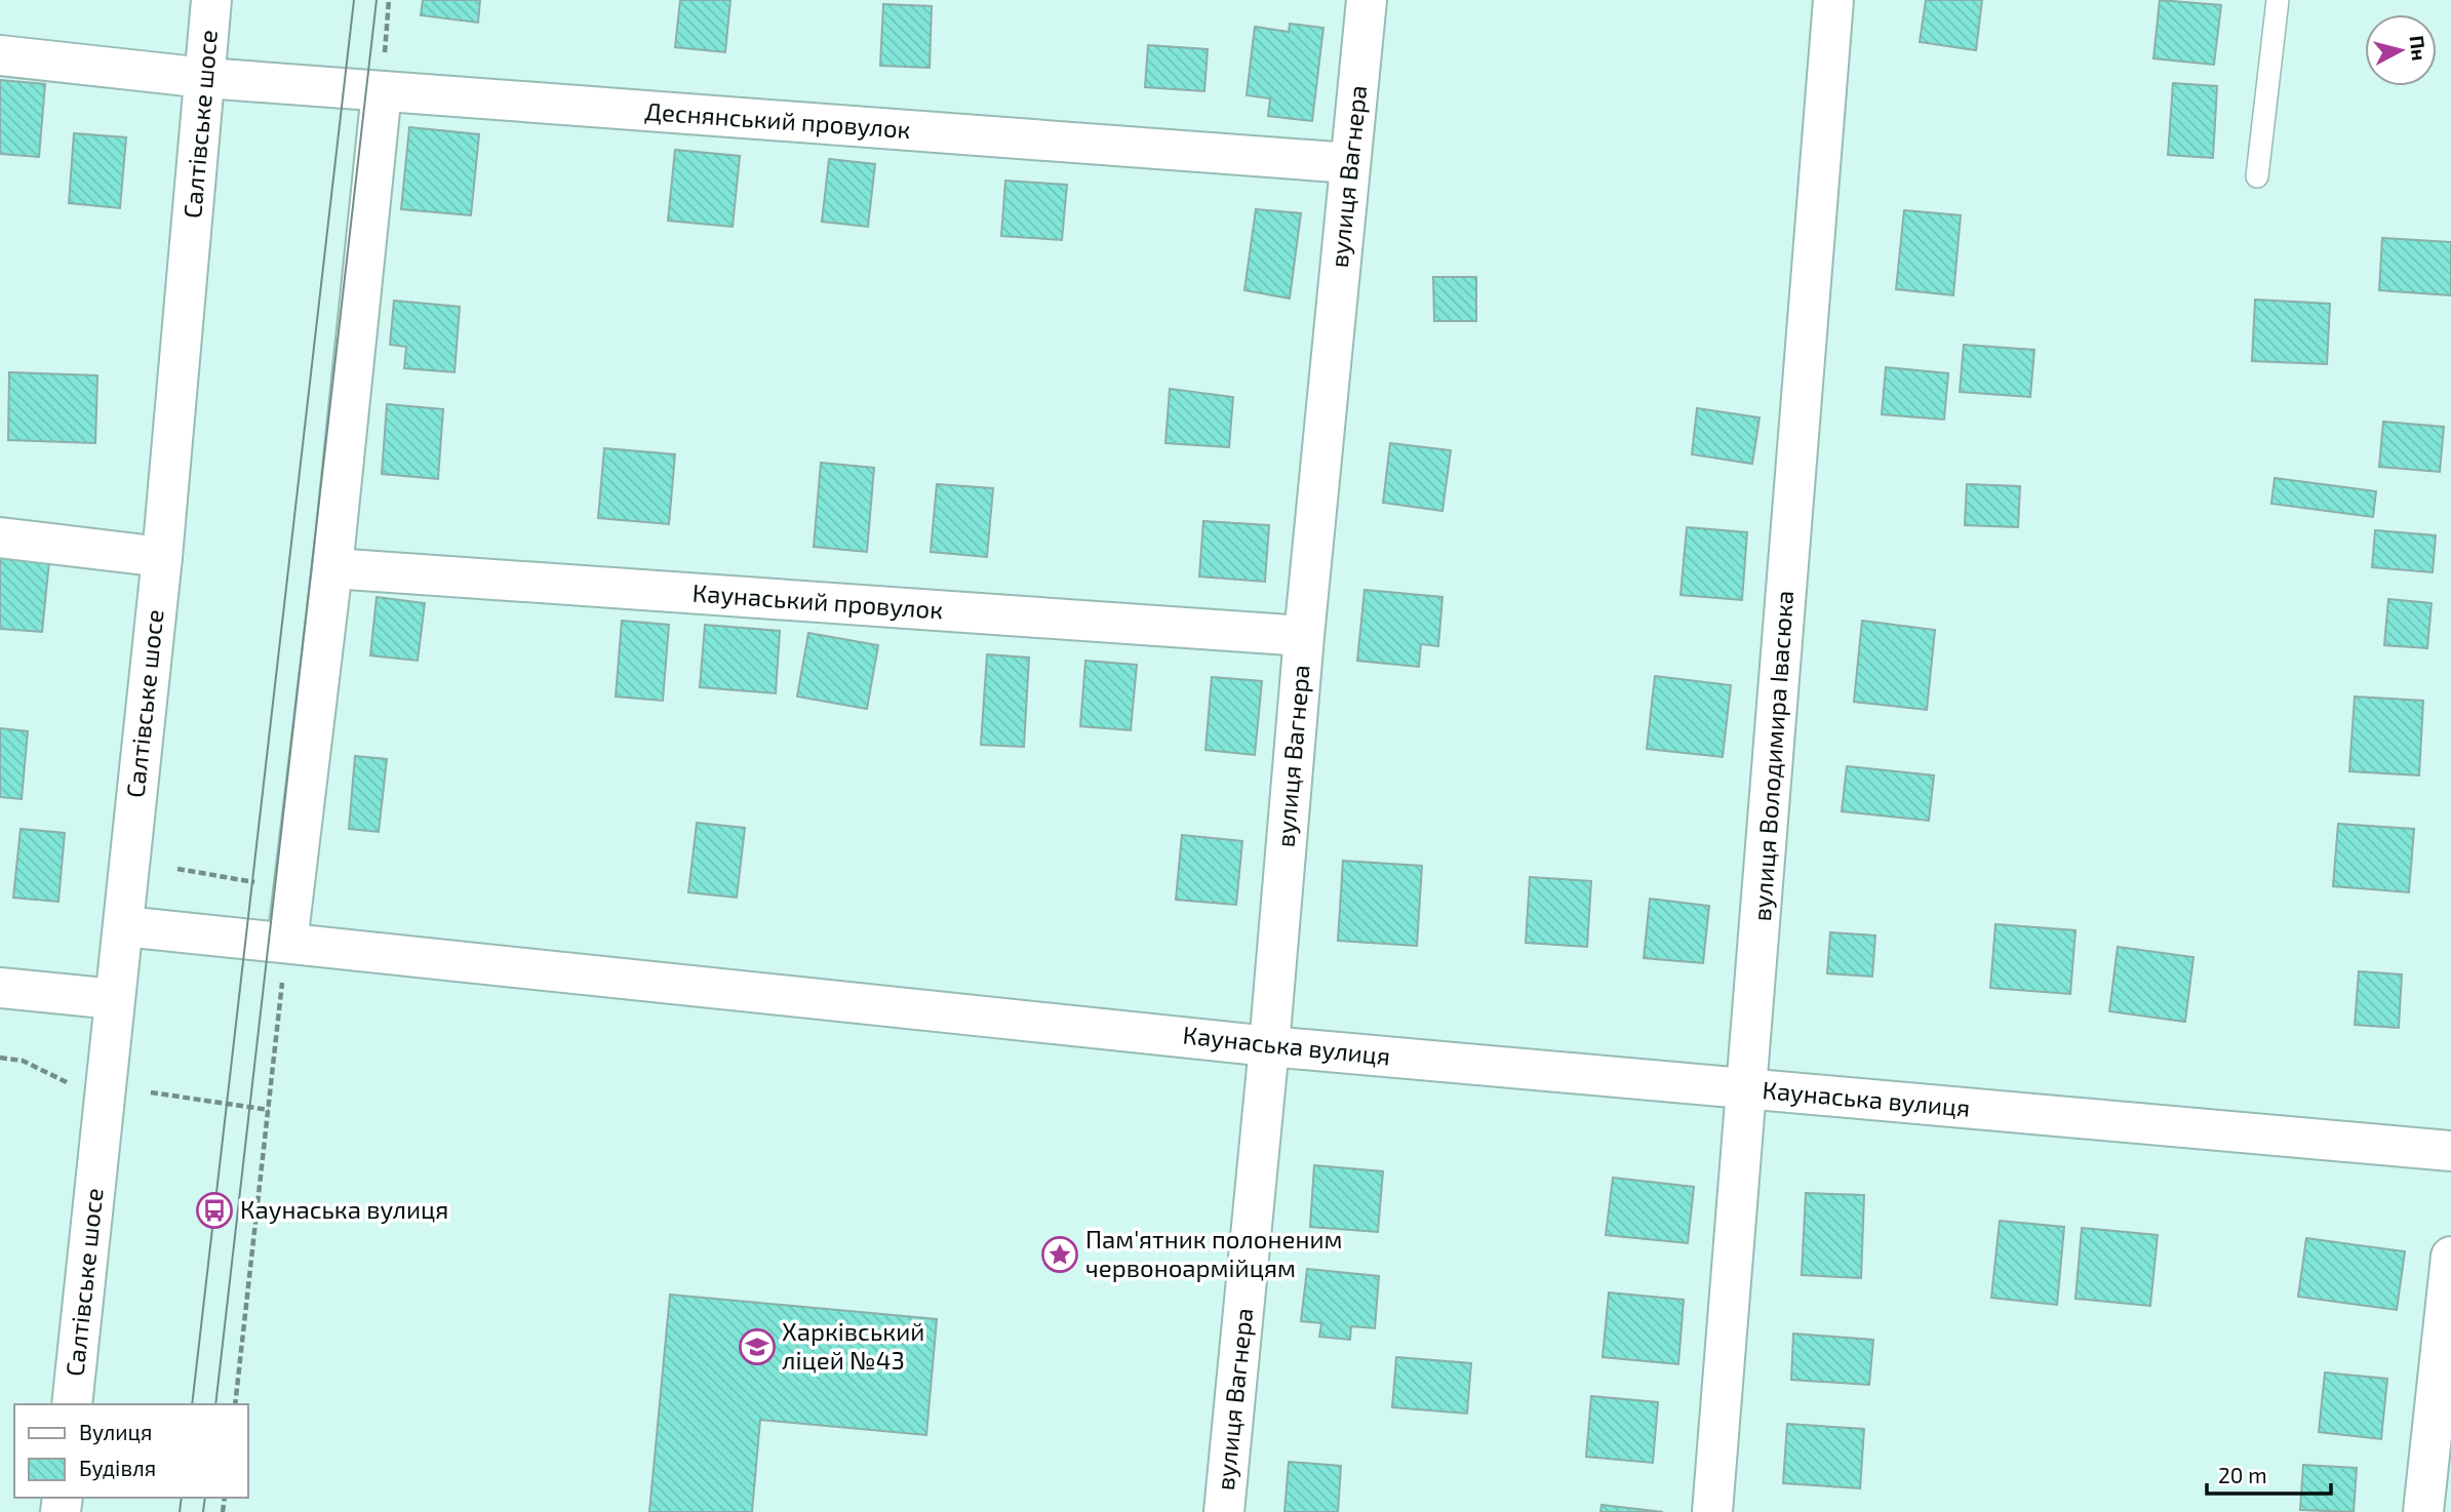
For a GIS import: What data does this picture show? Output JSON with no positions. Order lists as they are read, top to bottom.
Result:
{
  "streets": {
    "street": [
      "Деснянський провулок",
      "Салтівське шосе",
      "вулиця Вагнера",
      "Каунаський провулок",
      "вулиця Володимира Івасюка",
      "Каунаська вулиця"
    ]
  },
  "crossings": [
    ["Деснянський провулок", "Салтівське шосе"],
    ["Деснянський провулок", "вулиця Вагнера"],
    ["Салтівське шосе", "Каунаська вулиця"],
    ["вулиця Вагнера", "Каунаський провулок"],
    ["вулиця Вагнера", "Каунаська вулиця"],
    ["вулиця Володимира Івасюка", "Каунаська вулиця"]
  ],
  "places": {
    "bus stop": ["Каунаська вулиця"],
    "place": ["Пам'ятник полоненим червоноармійцям"],
    "school or university": ["Харківський ліцей №43"]
  },
  "legend": ["Вулиця", "Будівля"],
  "scale_bar": "20 m",
  "north": "right"
}
